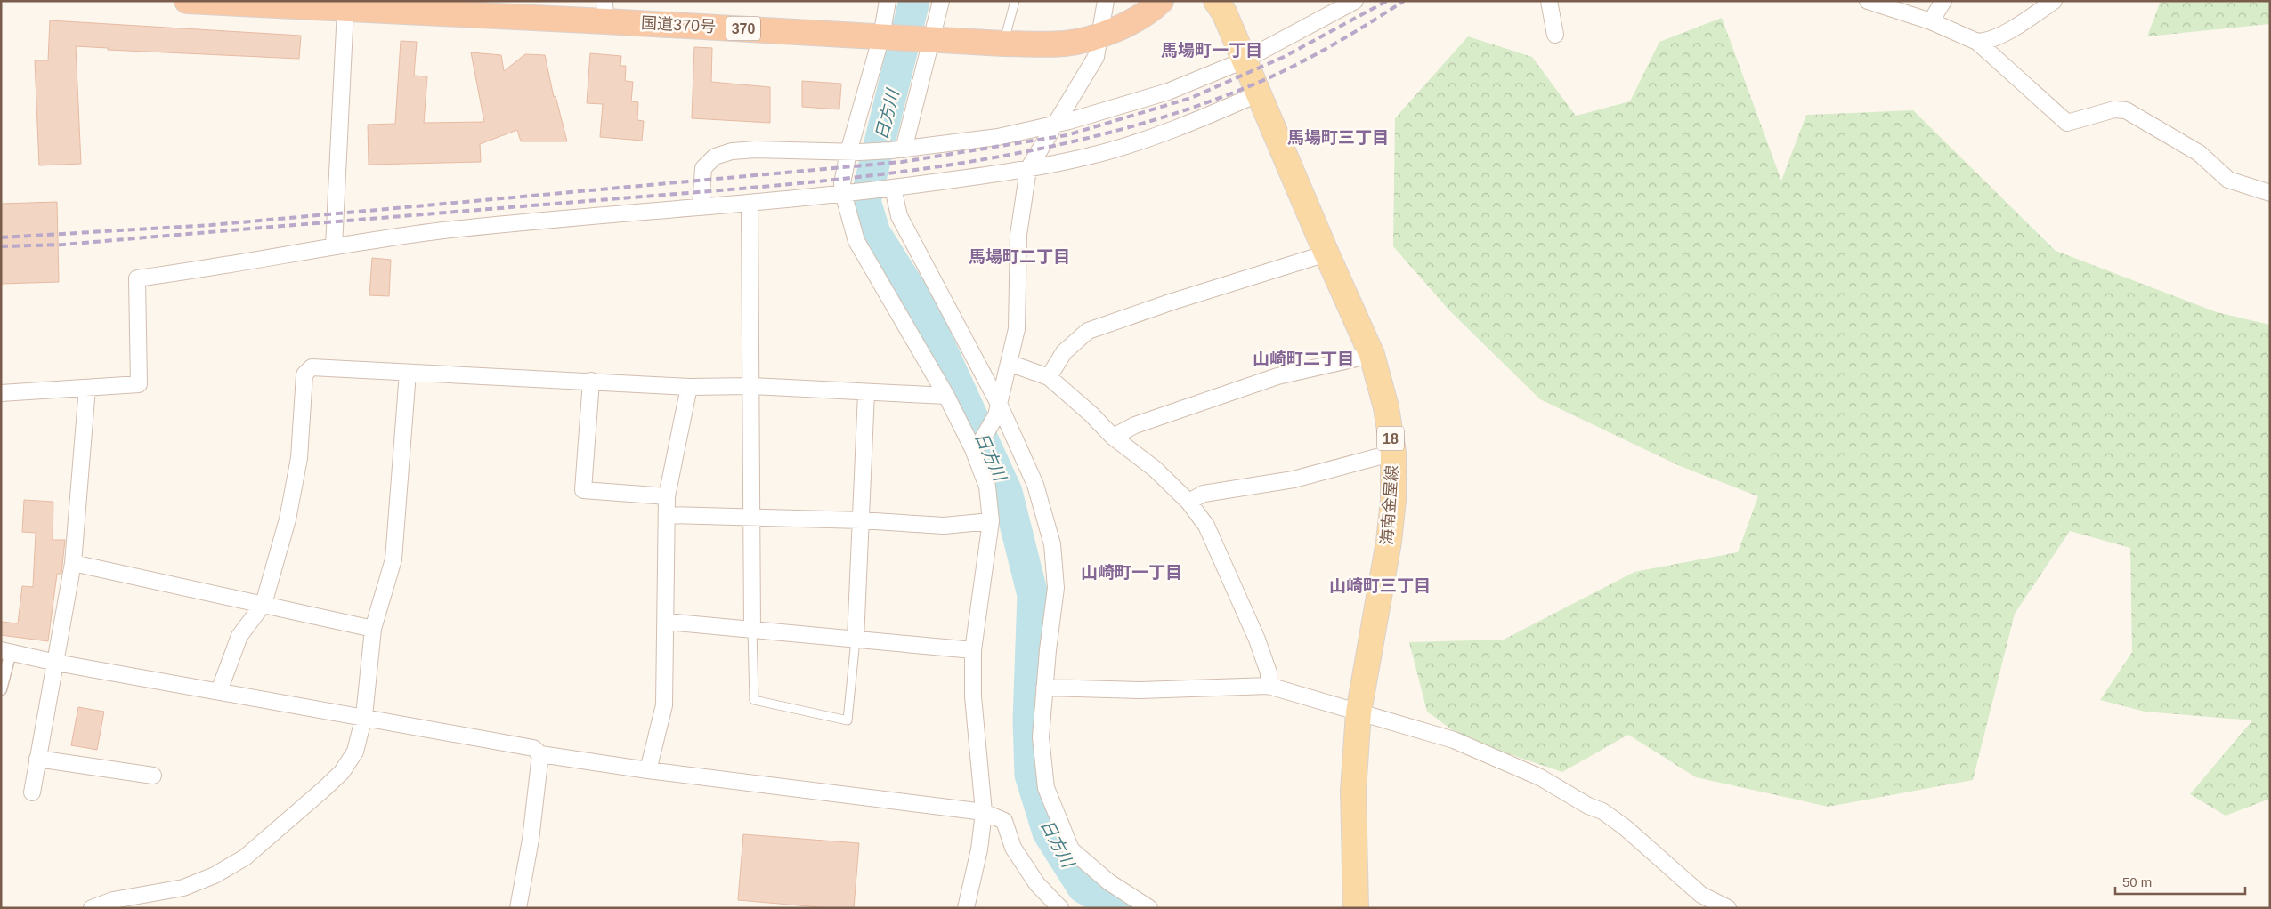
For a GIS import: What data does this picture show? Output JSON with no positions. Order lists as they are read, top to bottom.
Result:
{
  "streets": {
    "highway": ["国道370号", "370"],
    "main road": ["18", "海南金屋線"]
  },
  "districts": [
    "馬場町一丁目",
    "馬場町三丁目",
    "馬場町二丁目",
    "山崎町二丁目",
    "山崎町一丁目",
    "山崎町三丁目"
  ],
  "water": ["日方川"],
  "scale_bar": "50 m"
}
